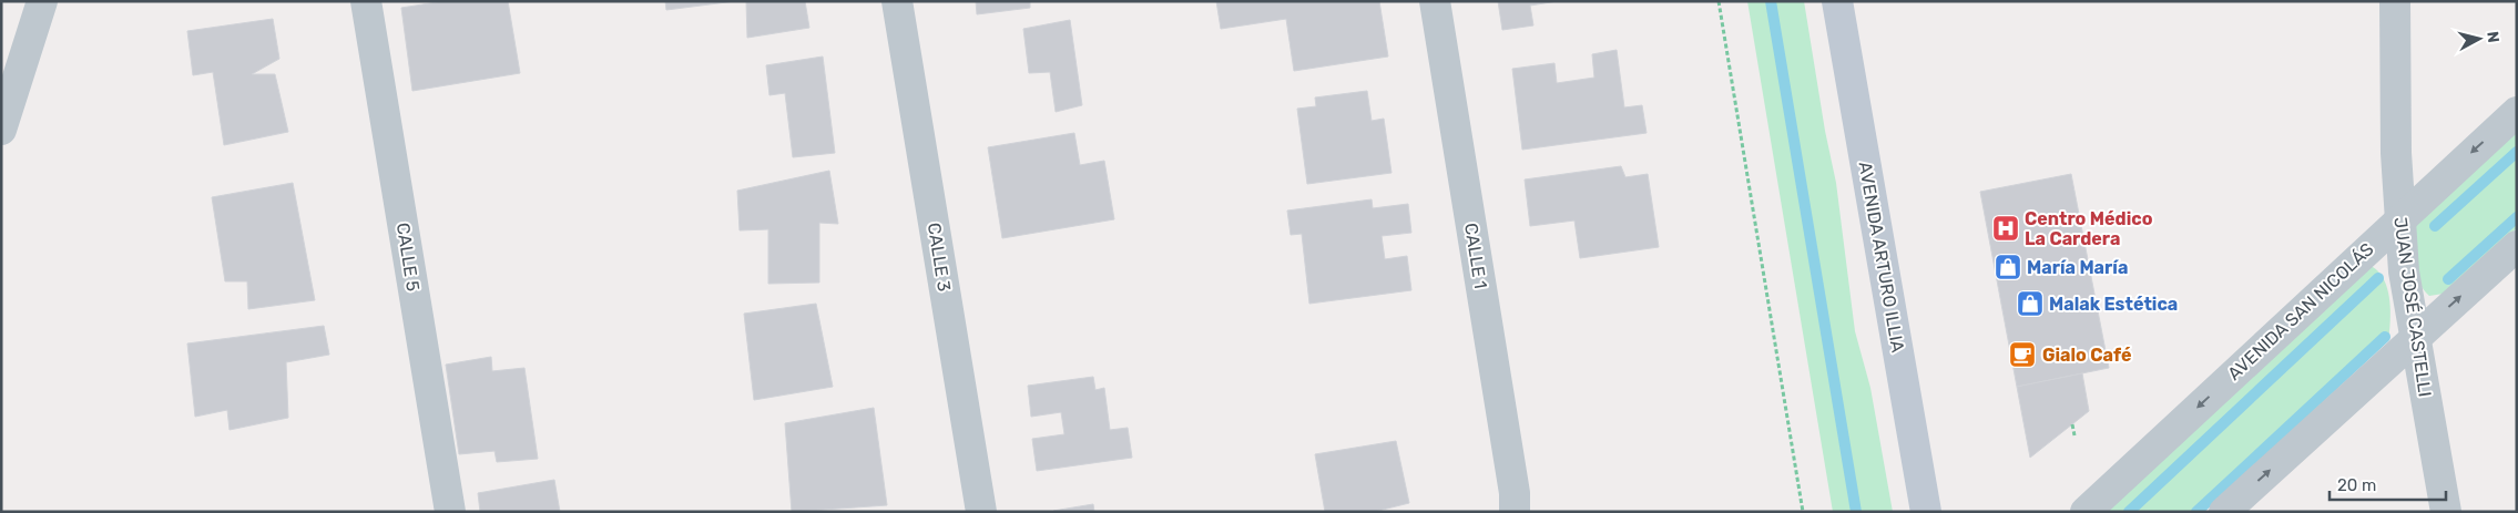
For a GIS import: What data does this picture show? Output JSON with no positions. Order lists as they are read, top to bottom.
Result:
{
  "streets": {
    "main road": ["AVENIDA ARTURO ILLIA"],
    "street": [
      "CALLE 1",
      "CALLE 5",
      "CALLE 3",
      "JUAN JOSÉ CASTELLI",
      "AVENIDA SAN NICOLÁS"
    ]
  },
  "crossings": [
    ["JUAN JOSÉ CASTELLI", "AVENIDA SAN NICOLÁS"]
  ],
  "places": {
    "hospital": ["Centro Médico La Cardera"],
    "shop": ["María María", "Malak Estética"],
    "cafe": ["Gialo Café"]
  },
  "scale_bar": "20 m",
  "north": "right"
}
